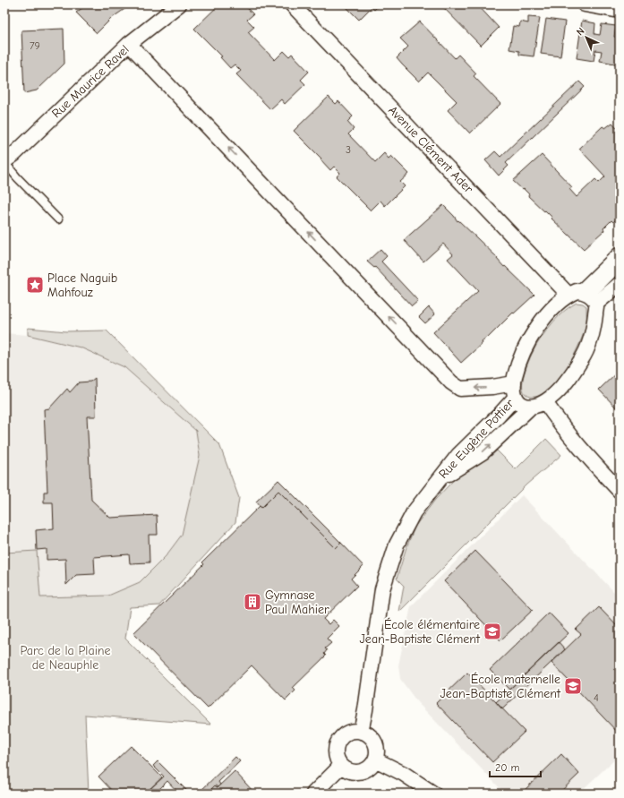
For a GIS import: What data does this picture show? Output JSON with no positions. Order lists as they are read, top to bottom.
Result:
{
  "streets": {
    "street": ["Rue Maurice Ravel", "Avenue Clément Ader", "Rue Eugène Pottier"]
  },
  "parks": ["Parc de la Plaine de Neauphle"],
  "places": {
    "place": ["Place Naguib Mahfouz"],
    "building": ["Gymnase Paul Mahier"],
    "school or university": ["École élémentaire Jean-Baptiste Clément", "École maternelle Jean-Baptiste Clément"]
  },
  "house_numbers": ["79", "3", "4"],
  "scale_bar": "20 m",
  "north": "top left"
}
